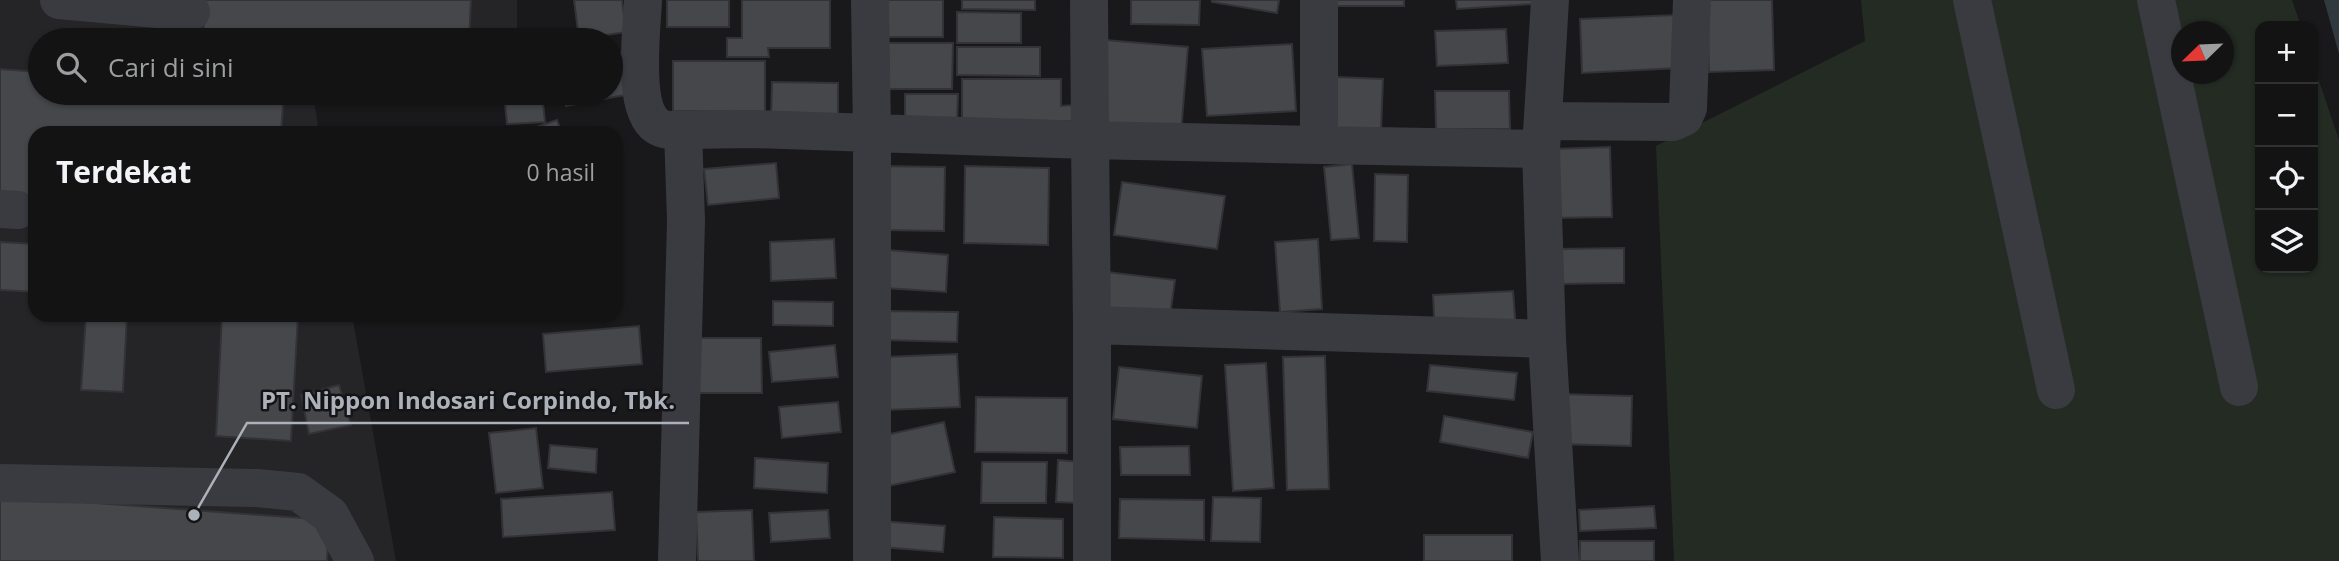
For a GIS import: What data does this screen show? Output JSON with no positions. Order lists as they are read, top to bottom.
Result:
{
  "places": ["PT. Nippon Indosari Corpindo, Tbk."],
  "north": "bottom left",
  "page": {
    "map_buttons": ["+", "−"],
    "search": "Cari di sini",
    "heading": ["Terdekat", "0 hasil"]
  }
}
